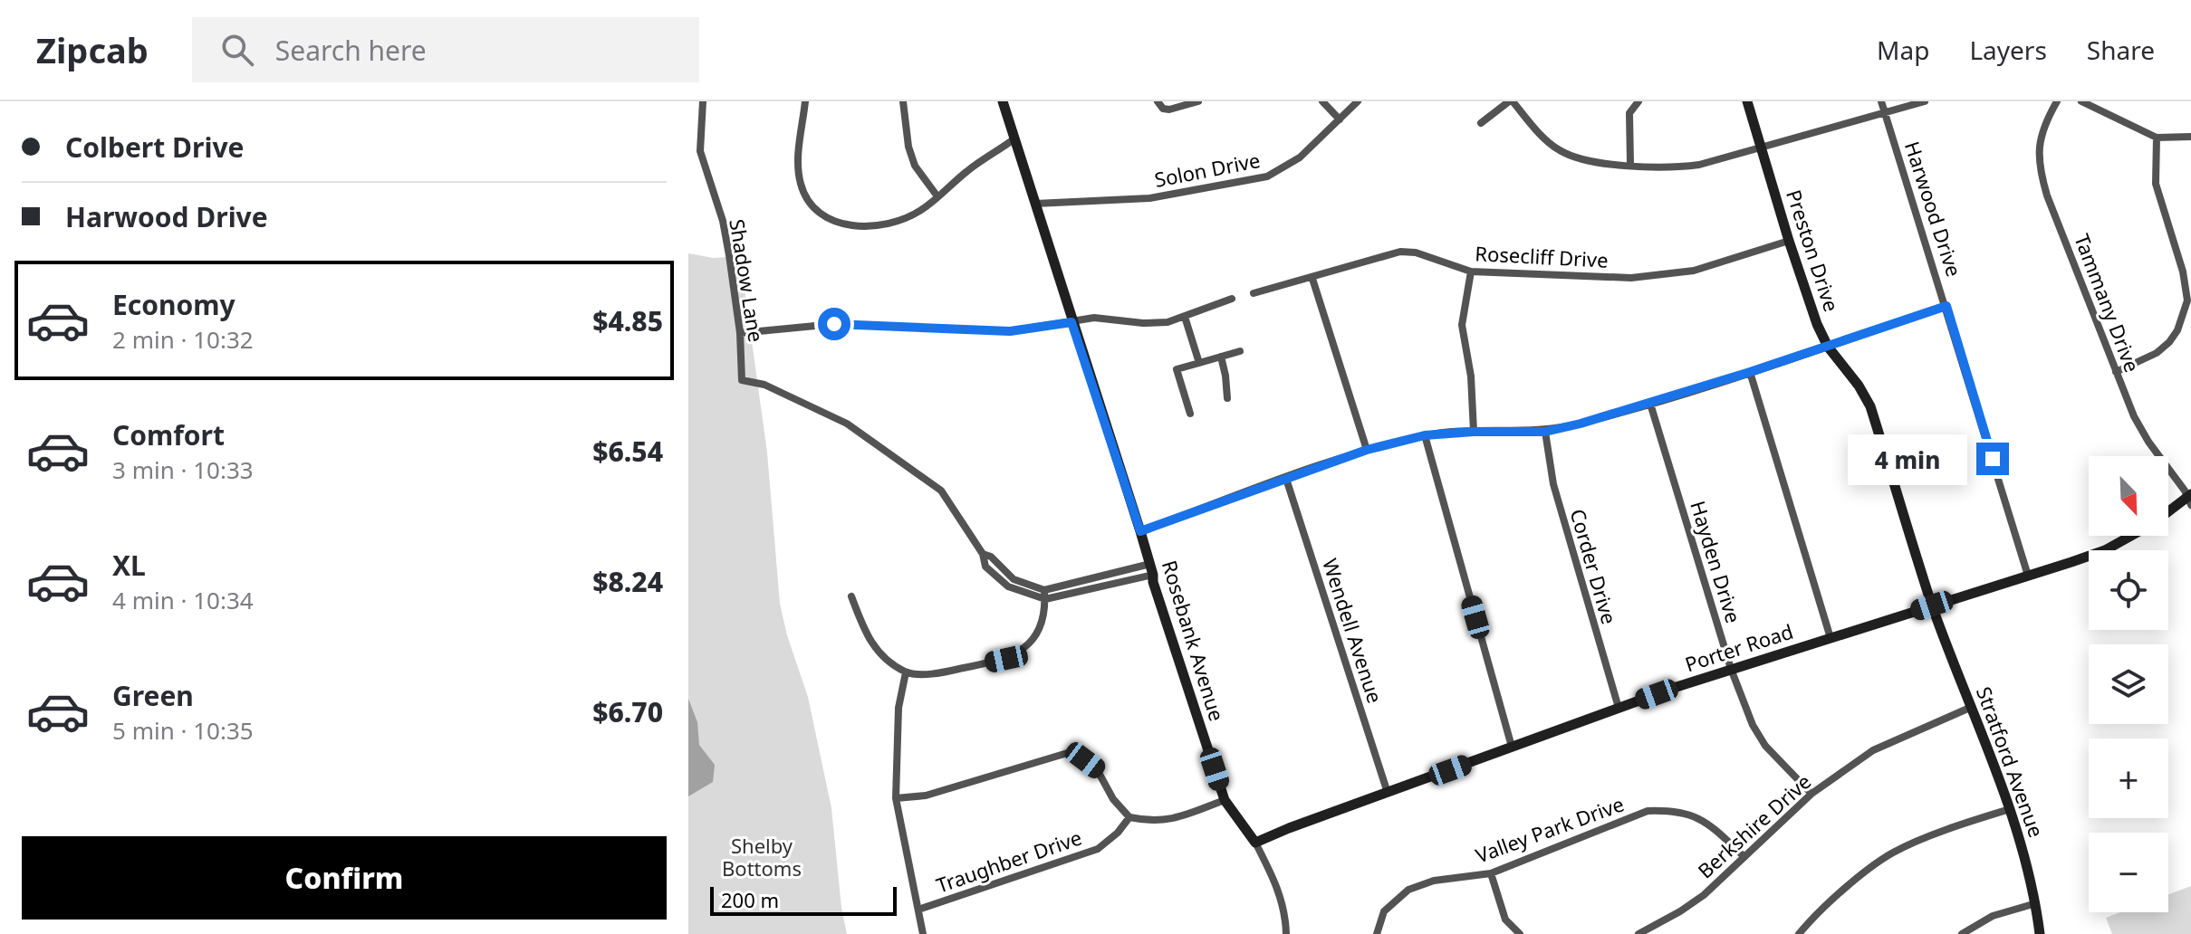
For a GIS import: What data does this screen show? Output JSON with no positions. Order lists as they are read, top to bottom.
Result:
{
  "streets": {
    "street": [
      "Solon Drive",
      "Harwood Drive",
      "Preston Drive",
      "Rosecliff Drive",
      "Shadow Lane",
      "Tammany Drive",
      "Hayden Drive",
      "Corder Drive",
      "Wendell Avenue",
      "Rosebank Avenue",
      "Porter Road",
      "Stratford Avenue",
      "Berkshire Drive",
      "Valley Park Drive",
      "Traughber Drive"
    ]
  },
  "crossings": [
    ["Solon Drive", "Rosebank Avenue"],
    ["Harwood Drive", "Porter Road"],
    ["Preston Drive", "Rosecliff Drive"],
    ["Preston Drive", "Porter Road"],
    ["Preston Drive", "Stratford Avenue"],
    ["Tammany Drive", "Porter Road"],
    ["Hayden Drive", "Porter Road"],
    ["Hayden Drive", "Berkshire Drive"],
    ["Corder Drive", "Porter Road"],
    ["Wendell Avenue", "Porter Road"],
    ["Rosebank Avenue", "Porter Road"],
    ["Porter Road", "Stratford Avenue"],
    ["Stratford Avenue", "Berkshire Drive"],
    ["Berkshire Drive", "Valley Park Drive"]
  ],
  "parks": ["Shelby Bottoms"],
  "scale_bar": "200 m",
  "north": "bottom right",
  "page": {
    "header": "Zipcab",
    "search": "Search here",
    "nav": ["Map", "Layers", "Share"],
    "banner": ["Colbert Drive", "Harwood Drive"],
    "list": [
      {
        "name": "Economy",
        "note": "2 min · 10:32",
        "value": "$4.85"
      },
      {
        "name": "Comfort",
        "note": "3 min · 10:33",
        "value": "$6.54"
      },
      {
        "name": "XL",
        "note": "4 min · 10:34",
        "value": "$8.24"
      },
      {
        "name": "Green",
        "note": "5 min · 10:35",
        "value": "$6.70"
      }
    ],
    "bubble": "4 min",
    "map_buttons": ["+", "−"],
    "buttons": "Confirm",
    "scale": "200 m"
  }
}
